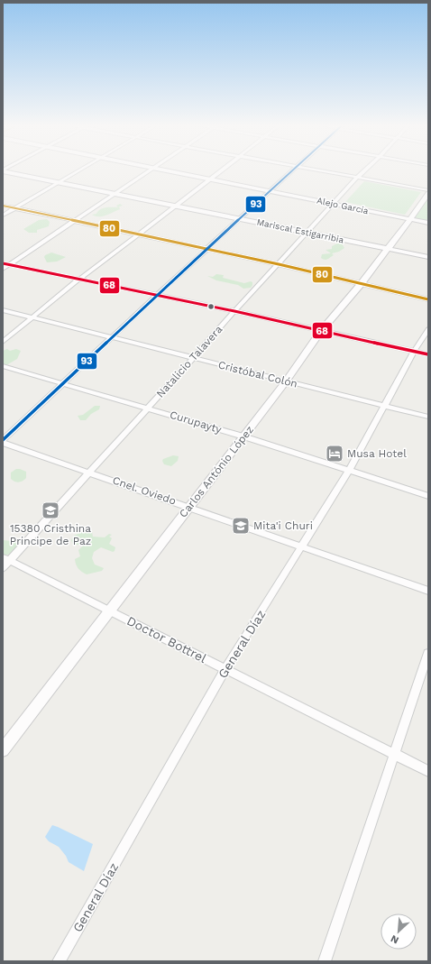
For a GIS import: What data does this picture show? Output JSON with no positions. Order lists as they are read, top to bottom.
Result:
{
  "streets": {
    "main road": ["Alejo García", "Mariscal Estigarribia", "Carlos António López"],
    "street": [
      "Natalicio Talavera",
      "Cristóbal Colón",
      "Curupayty",
      "Cnel. Oviedo",
      "Doctor Bottrel",
      "General Díaz"
    ]
  },
  "crossings": [
    ["Alejo García", "Natalicio Talavera"],
    ["Alejo García", "Carlos António López"],
    ["Mariscal Estigarribia", "Natalicio Talavera"],
    ["Mariscal Estigarribia", "Carlos António López"],
    ["Natalicio Talavera", "Cristóbal Colón"],
    ["Natalicio Talavera", "Curupayty"],
    ["Natalicio Talavera", "Cnel. Oviedo"],
    ["Natalicio Talavera", "Doctor Bottrel"],
    ["Cristóbal Colón", "Carlos António López"],
    ["Cristóbal Colón", "General Díaz"],
    ["Curupayty", "Carlos António López"],
    ["Curupayty", "General Díaz"],
    ["Carlos António López", "Cnel. Oviedo"],
    ["Carlos António López", "Doctor Bottrel"],
    ["Cnel. Oviedo", "General Díaz"],
    ["Doctor Bottrel", "General Díaz"]
  ],
  "places": {
    "hotel": ["Musa Hotel"],
    "school or university": ["15380 Cristhina Principe de Paz", "Mita'i Churi"]
  },
  "lines": ["transit line 93", "transit line 80", "transit line 68"],
  "north": "bottom left"
}
